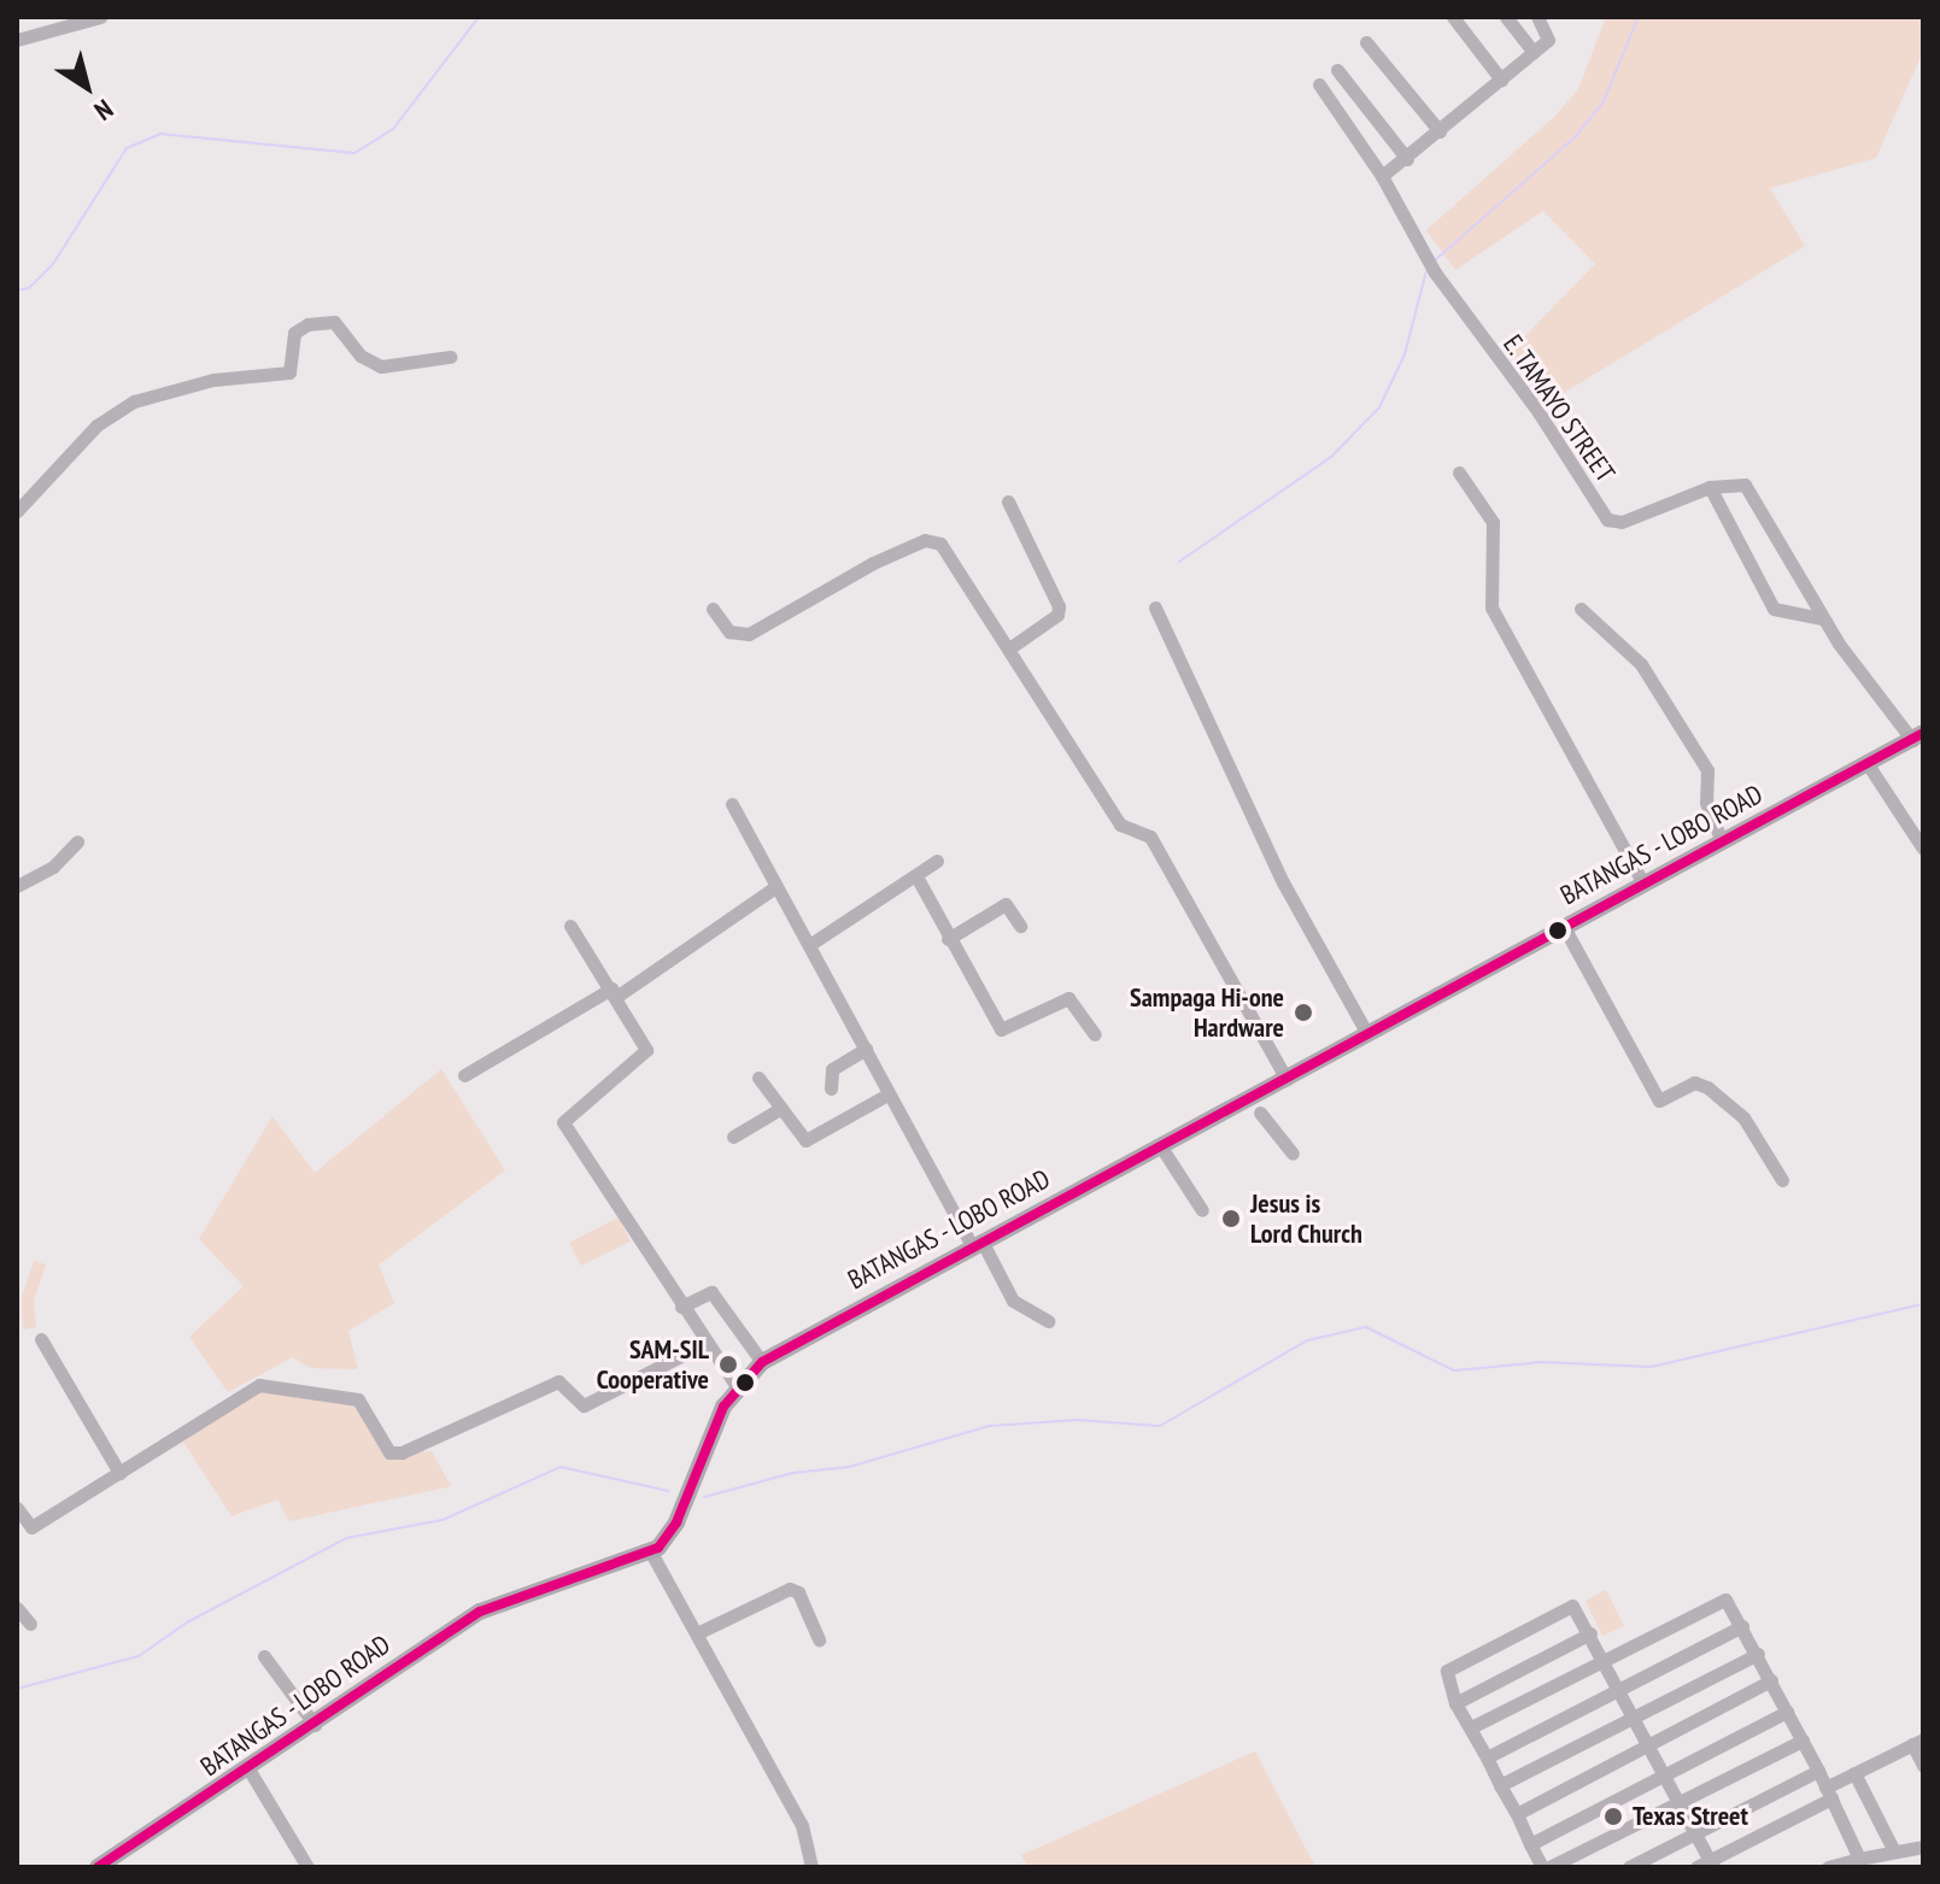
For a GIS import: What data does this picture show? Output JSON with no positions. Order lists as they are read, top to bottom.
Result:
{
  "streets": {
    "main road": ["BATANGAS - LOBO ROAD"],
    "street": ["E. TAMAYO STREET"]
  },
  "places": [
    "Sampaga Hi-one Hardware",
    "Jesus is Lord Church",
    "SAM-SIL Cooperative",
    "Texas Street"
  ],
  "north": "bottom right"
}
